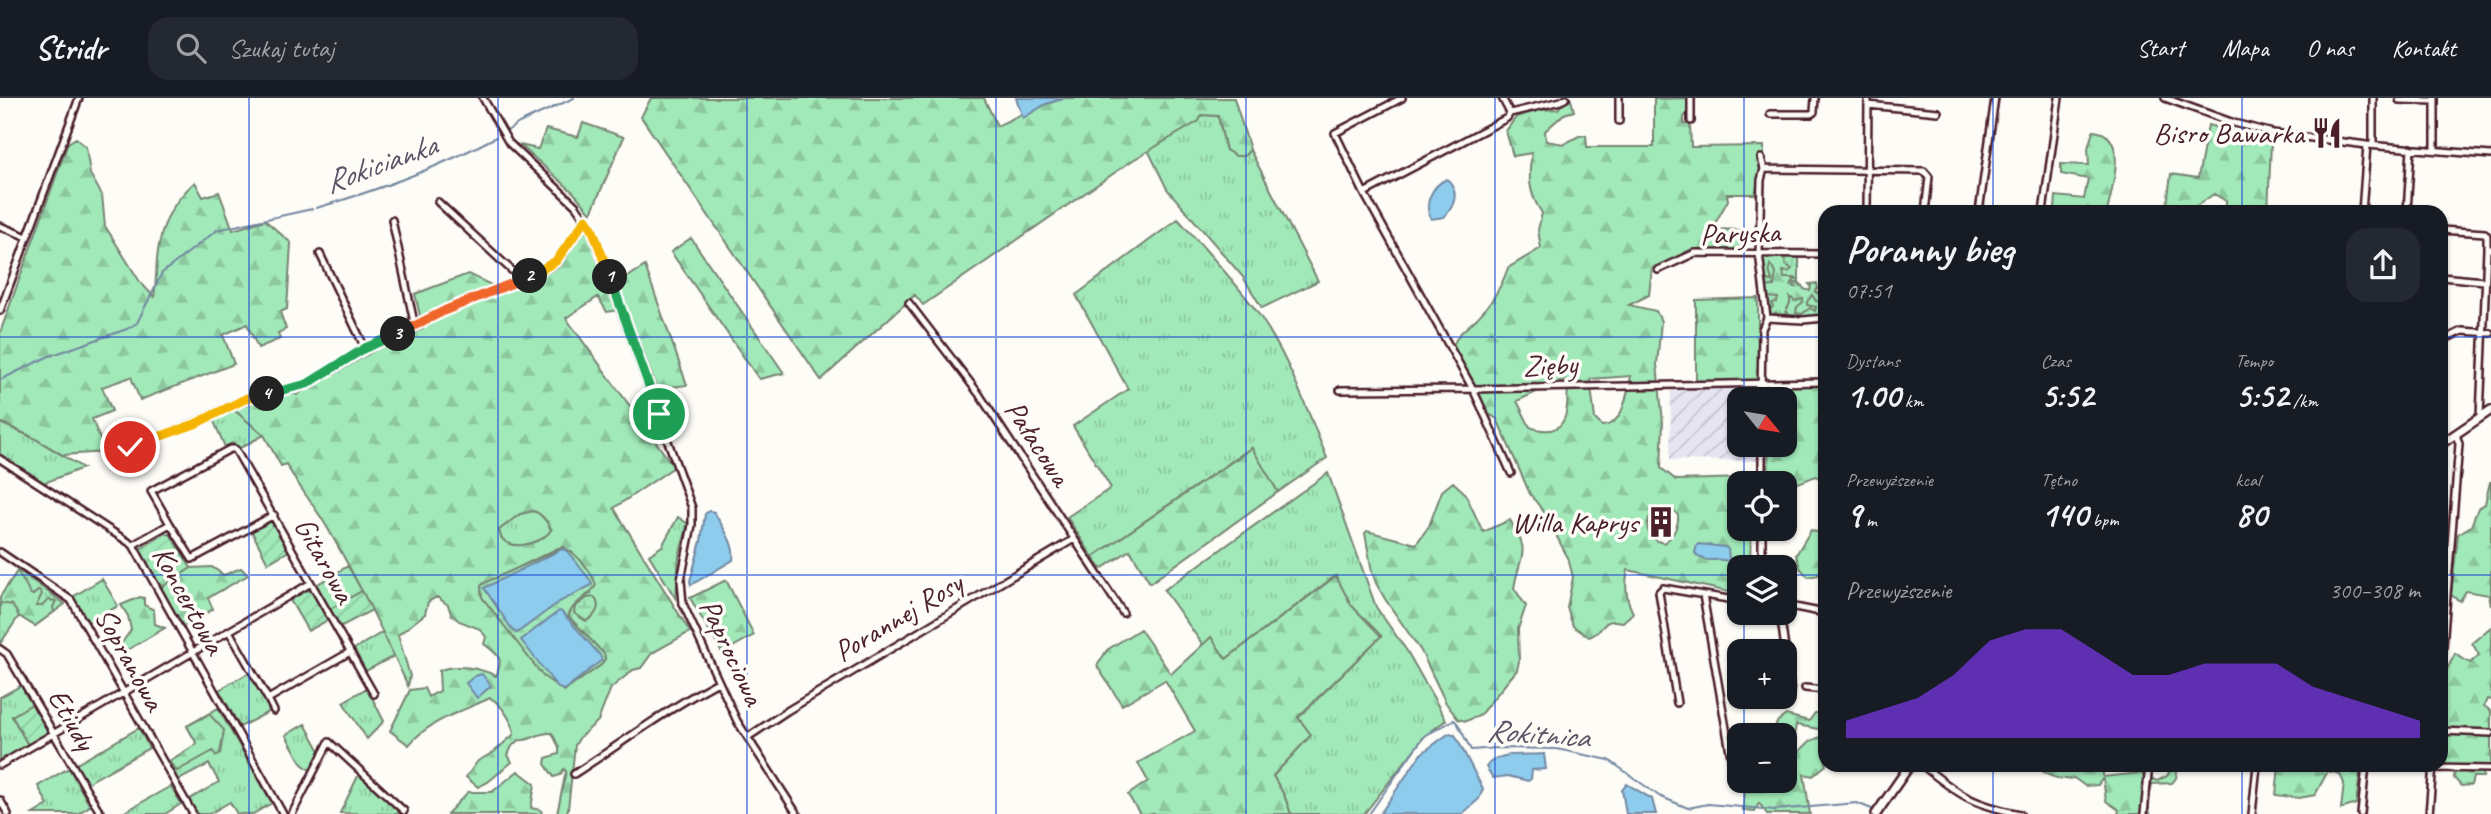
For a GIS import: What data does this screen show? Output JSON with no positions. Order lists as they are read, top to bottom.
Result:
{
  "streets": {
    "street": [
      "Paryska",
      "Zięby",
      "Pałacowa",
      "Gitarowa",
      "Koncertowa",
      "Porannej Rosy",
      "Paprociowa",
      "Sopranowa",
      "Etiudy"
    ]
  },
  "crossings": [
    ["Pałacowa", "Porannej Rosy"],
    ["Porannej Rosy", "Paprociowa"]
  ],
  "water": ["Rokicianka", "Rokitnica"],
  "places": {
    "restaurant": ["Bisro Bawarka"],
    "building": ["Willa Kaprys"]
  },
  "north": "bottom right",
  "page": {
    "header": "Stridr",
    "search": "Szukaj tutaj",
    "nav": [
      "Start",
      "Mapa",
      "O nas",
      "Kontakt"
    ],
    "heading": ["Poranny bieg", "07:51"],
    "pins": [
      "2",
      "1",
      "3",
      "4"
    ],
    "stats": [
      ["Dystans", "1.00 km"],
      ["Czas", "5:52"],
      ["Tempo", "5:52 /km"],
      ["Przewyższenie", "9 m"],
      ["Tętno", "140 bpm"],
      ["kcal", "80"]
    ],
    "map_buttons": ["+", "−"],
    "chart": ["Przewyższenie", "300–308 m"]
  }
}
